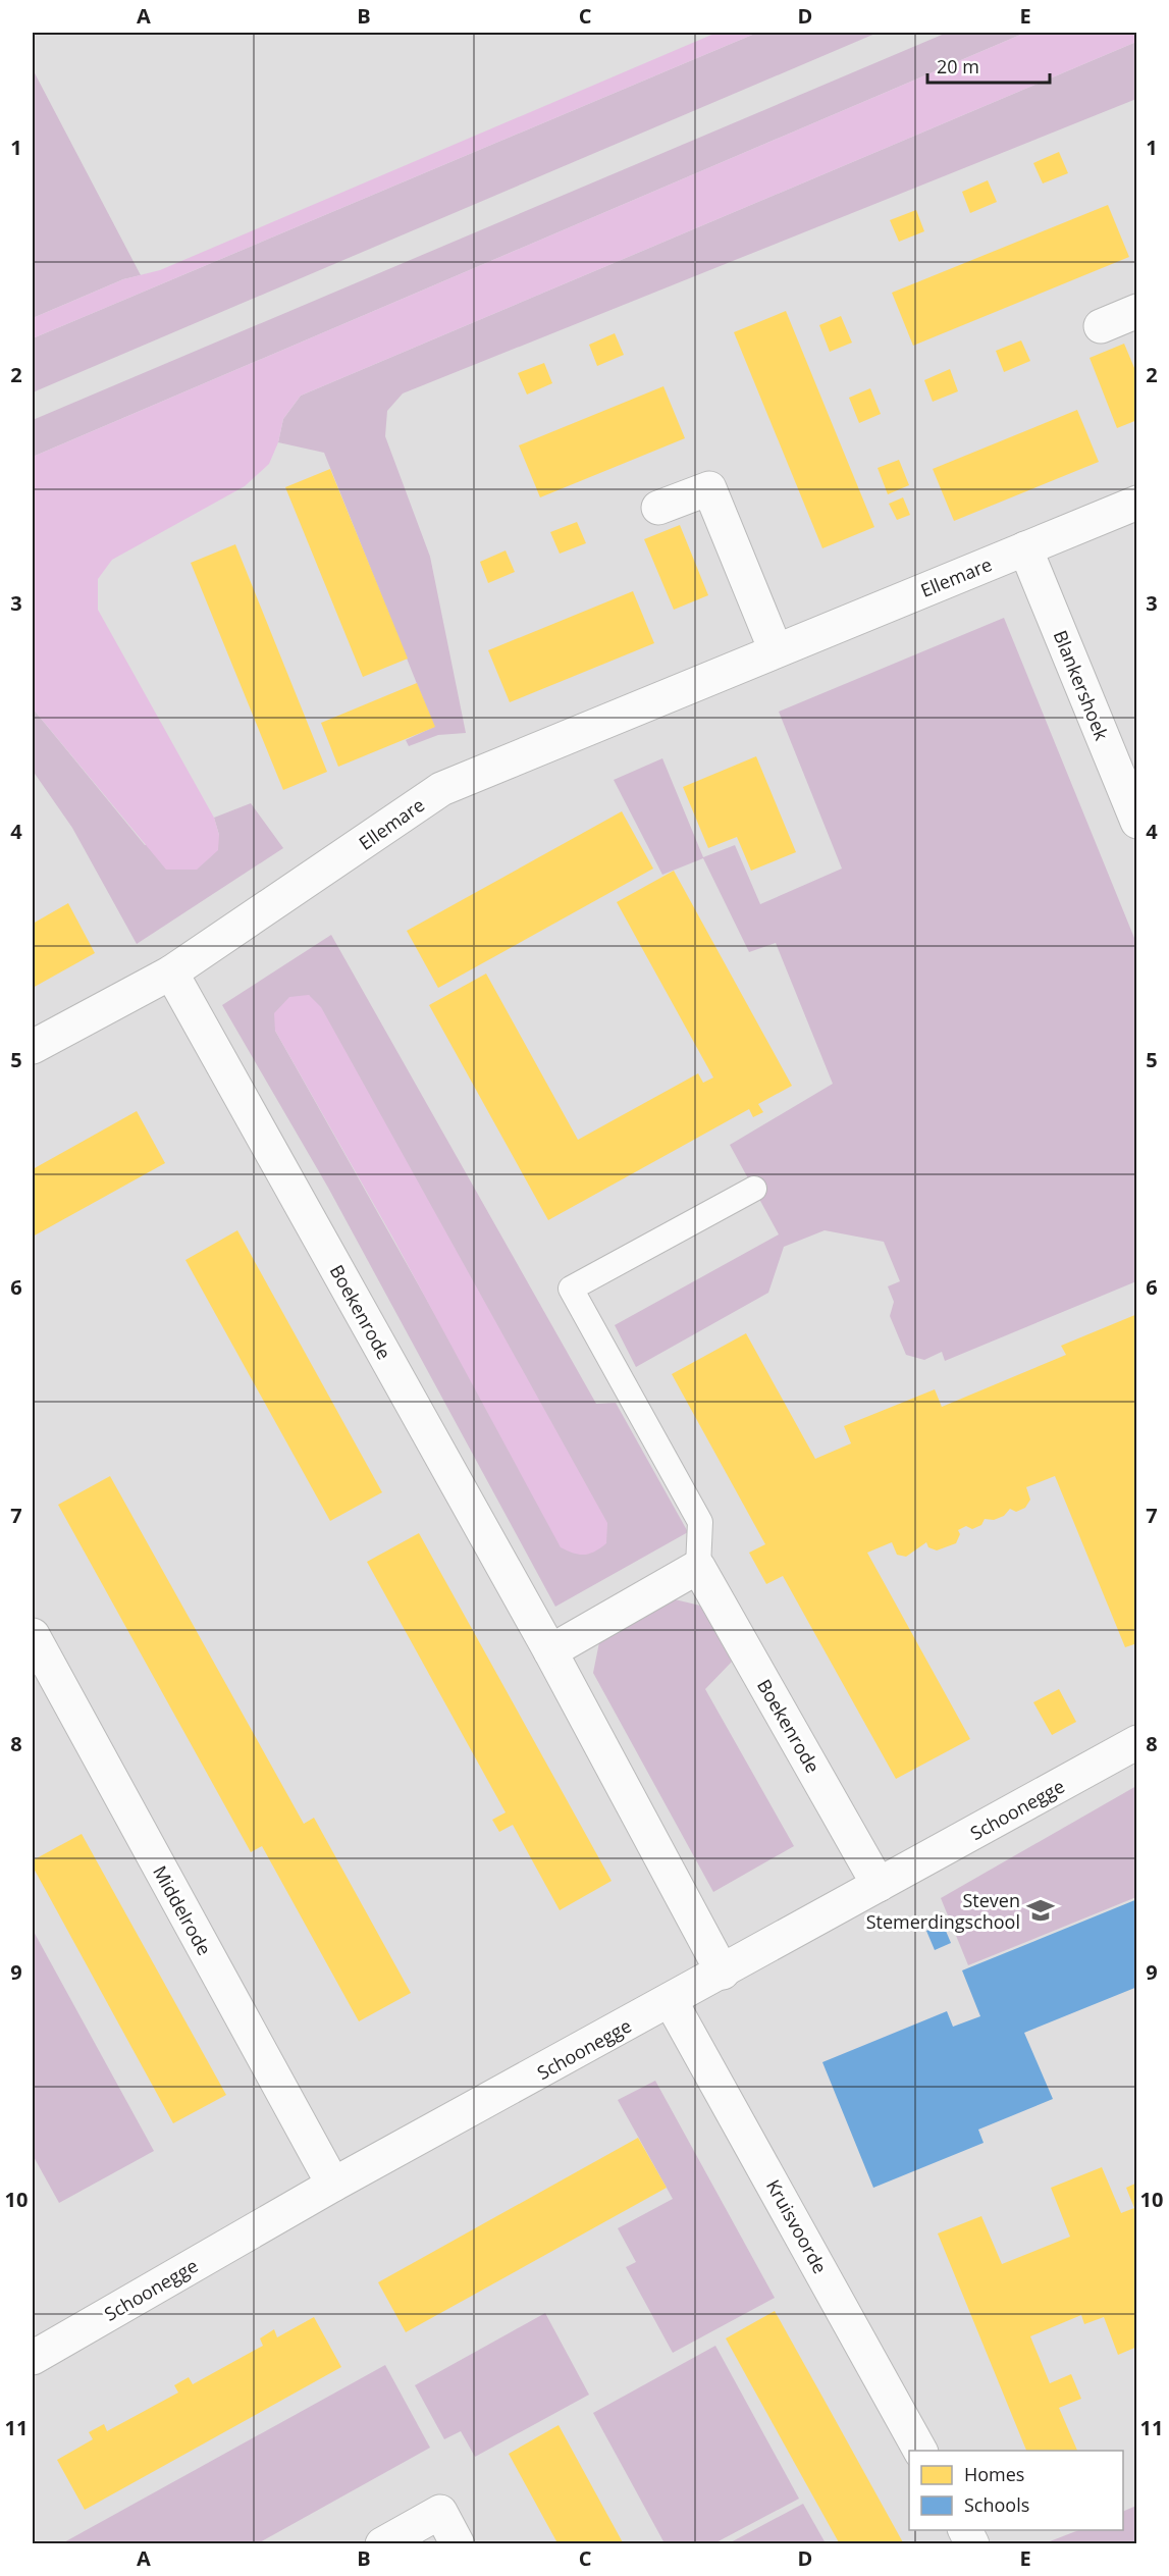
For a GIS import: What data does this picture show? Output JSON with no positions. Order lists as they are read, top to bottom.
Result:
{
  "streets": {
    "street": [
      "Ellemare",
      "Blankershoek",
      "Boekenrode",
      "Schoonegge",
      "Middelrode",
      "Kruisvoorde"
    ]
  },
  "crossings": [
    ["Ellemare", "Blankershoek"],
    ["Ellemare", "Boekenrode"],
    ["Boekenrode", "Schoonegge"],
    ["Schoonegge", "Middelrode"],
    ["Schoonegge", "Kruisvoorde"]
  ],
  "places": {
    "school or university": ["Steven Stemerdingschool"]
  },
  "legend": ["Homes", "Schools"],
  "scale_bar": "20 m",
  "grid": {
    "columns": [
      "A",
      "B",
      "C",
      "D",
      "E"
    ],
    "rows": [
      "1",
      "2",
      "3",
      "4",
      "5",
      "6",
      "7",
      "8",
      "9",
      "10",
      "11"
    ]
  }
}
